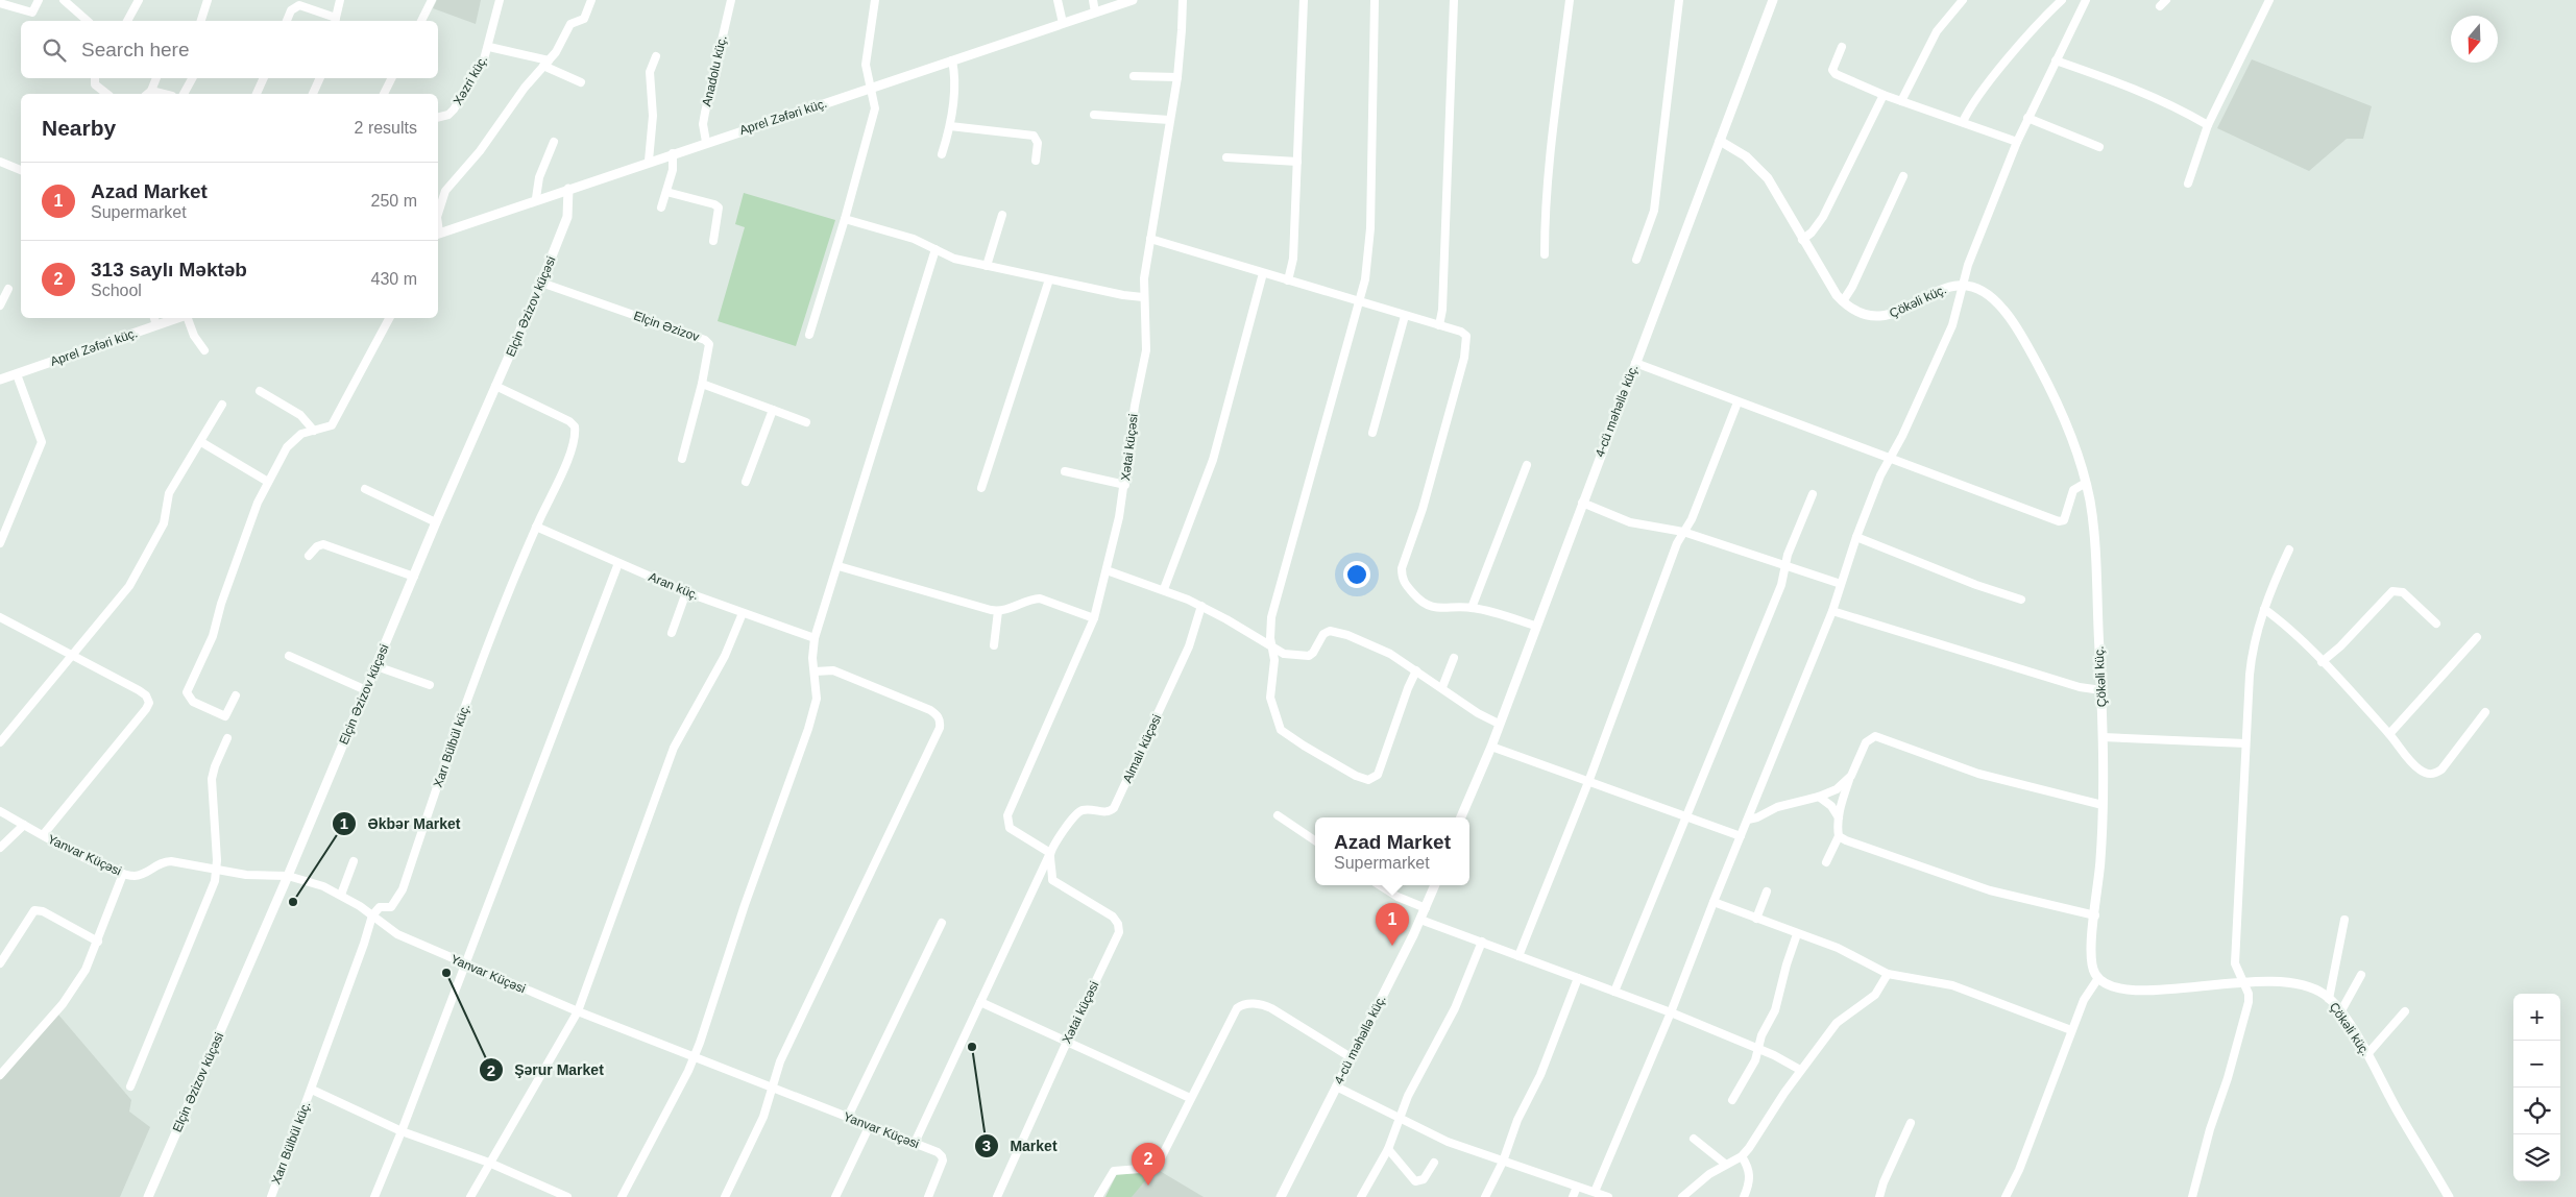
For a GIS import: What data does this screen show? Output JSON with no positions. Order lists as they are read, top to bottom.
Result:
{
  "streets": {
    "street": [
      "Anadolu küç.",
      "Xəzri küç.",
      "Aprel Zəfəri küç.",
      "Çökəli küç.",
      "Elçin Əzizov küçəsi",
      "Elçin Əzizov",
      "4-cü məhəllə küç.",
      "Xətai küçəsi",
      "Aran küç.",
      "Xarı Bülbül küç.",
      "Almalı küçəsi",
      "Yanvar Küçəsi"
    ]
  },
  "crossings": [
    ["Anadolu küç.", "Aprel Zəfəri küç."],
    ["Aprel Zəfəri küç.", "Elçin Əzizov küçəsi"],
    ["Çökəli küç.", "4-cü məhəllə küç."],
    ["Elçin Əzizov küçəsi", "Elçin Əzizov"],
    ["Elçin Əzizov küçəsi", "Xarı Bülbül küç."],
    ["Elçin Əzizov küçəsi", "Yanvar Küçəsi"],
    ["Xətai küçəsi", "Almalı küçəsi"],
    ["Aran küç.", "Xarı Bülbül küç."],
    ["Xarı Bülbül küç.", "Yanvar Küçəsi"]
  ],
  "places": ["Əkbər Market", "Şərur Market", "Market"],
  "north": "bottom",
  "page": {
    "search": "Search here",
    "heading": ["Nearby", "2 results"],
    "list": [
      {
        "mark": "1",
        "name": "Azad Market",
        "note": "Supermarket",
        "value": "250 m"
      },
      {
        "mark": "2",
        "name": "313 saylı Məktəb",
        "note": "School",
        "value": "430 m"
      }
    ],
    "popup": ["Azad Market", "Supermarket"],
    "pins": ["1", "2"],
    "map_buttons": ["+", "−"]
  }
}
